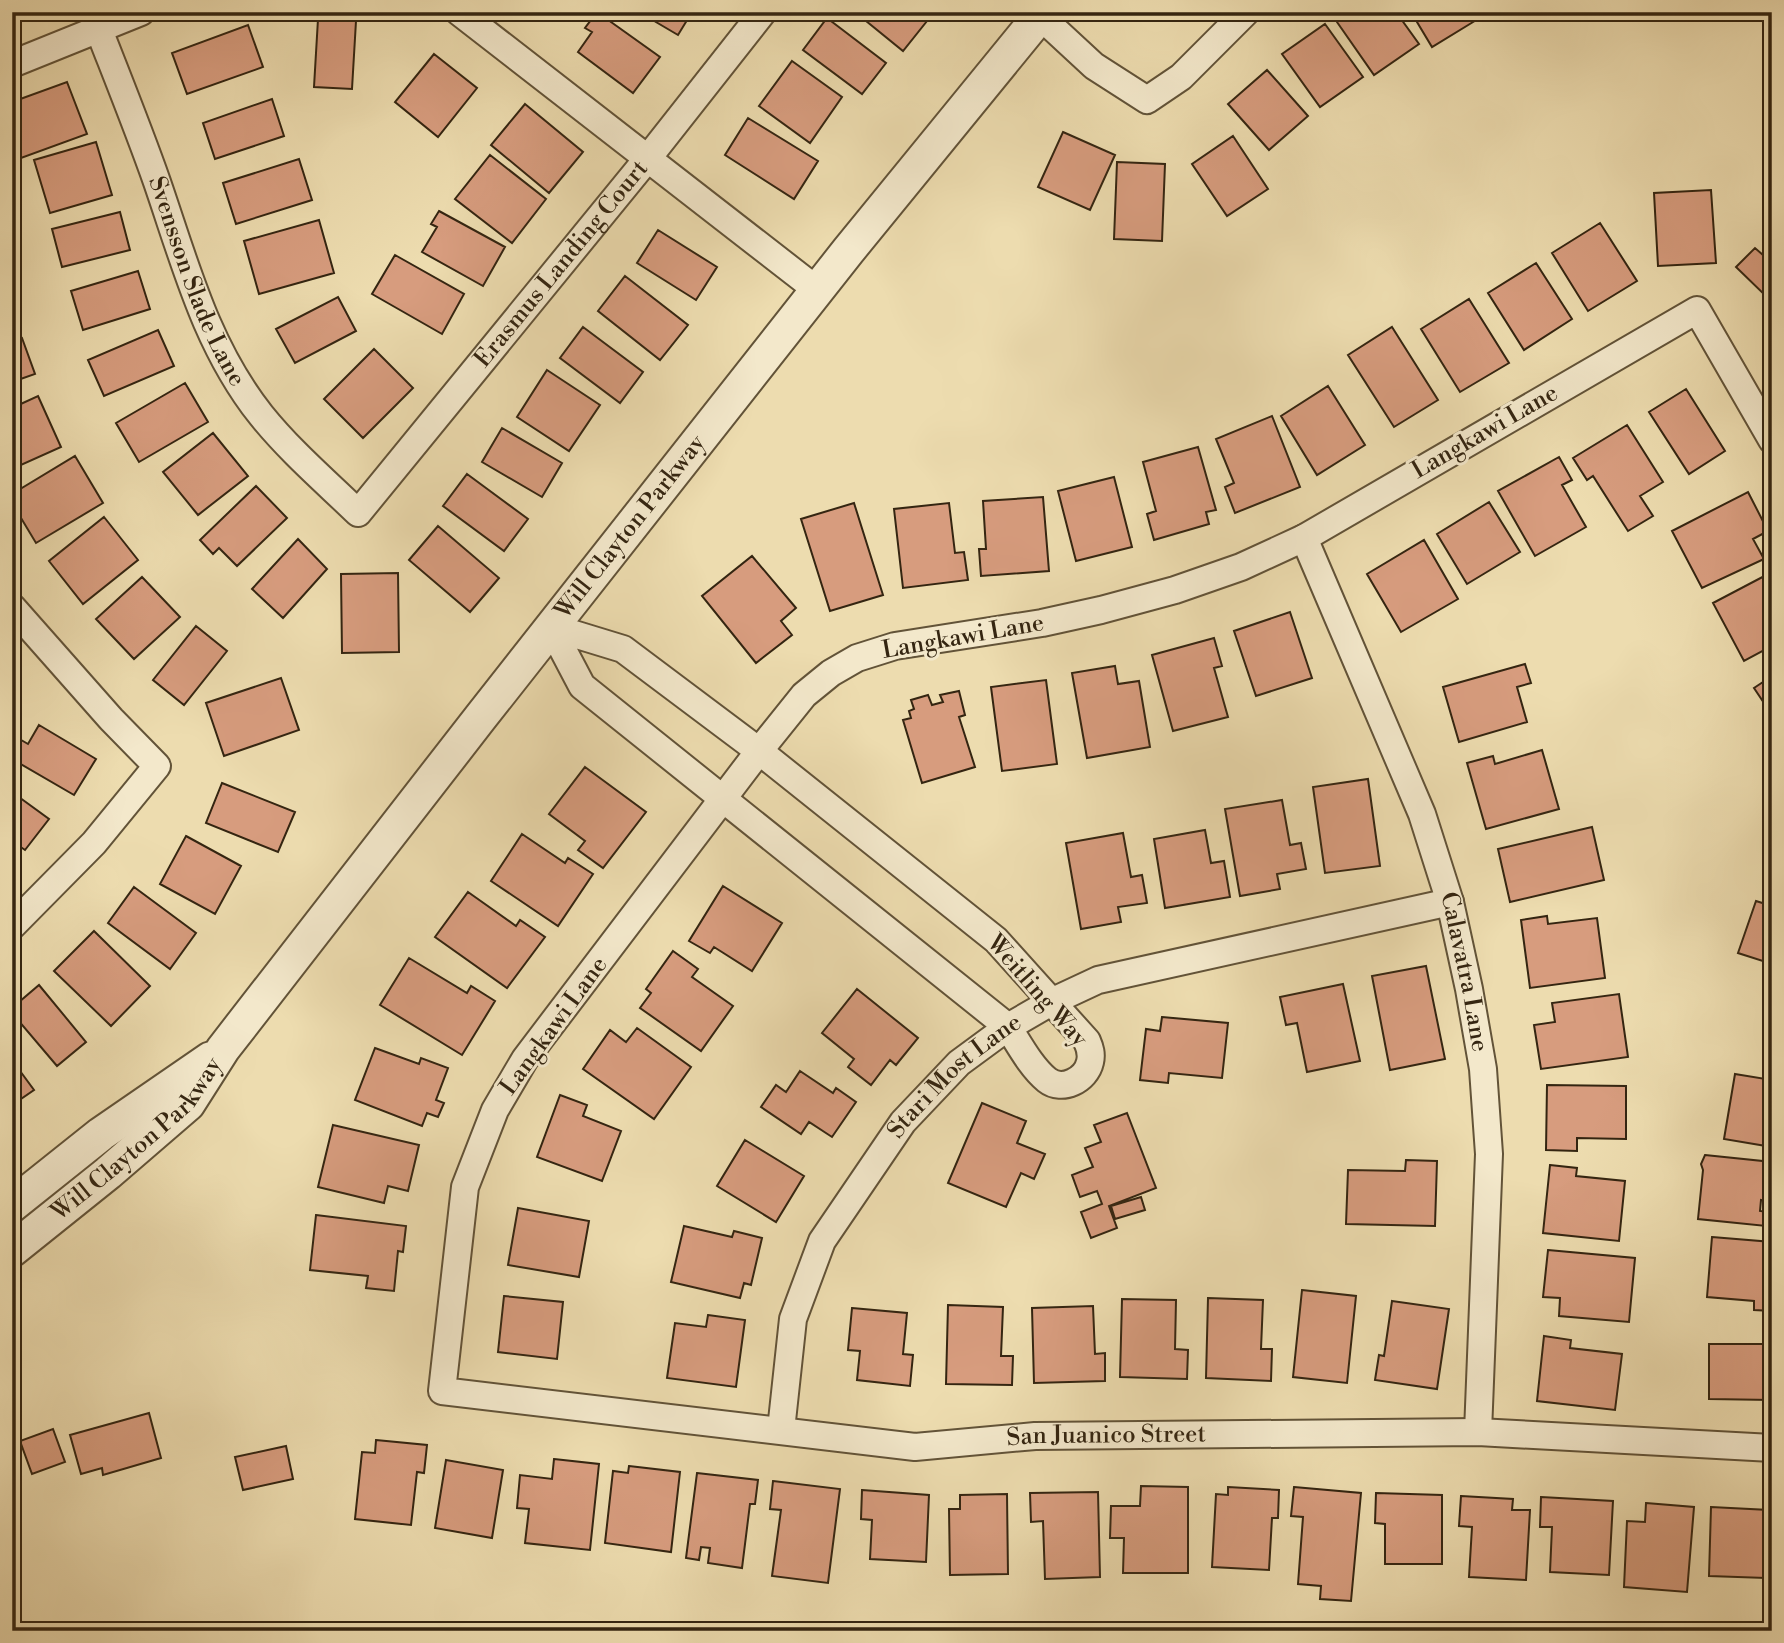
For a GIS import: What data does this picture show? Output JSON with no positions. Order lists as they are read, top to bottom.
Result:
{
  "streets": {
    "street": [
      "Erasmus Landing Court",
      "Svensson Slade Lane",
      "Langkawi Lane",
      "Will Clayton Parkway",
      "Calavatra Lane",
      "Weitling Way",
      "Stari Most Lane",
      "San Juanico Street"
    ]
  },
  "crossings": [
    ["Erasmus Landing Court", "Svensson Slade Lane"],
    ["Langkawi Lane", "Calavatra Lane"],
    ["Langkawi Lane", "Weitling Way"],
    ["Langkawi Lane", "San Juanico Street"],
    ["Will Clayton Parkway", "Weitling Way"],
    ["Calavatra Lane", "Stari Most Lane"],
    ["Calavatra Lane", "San Juanico Street"],
    ["Weitling Way", "Stari Most Lane"],
    ["Stari Most Lane", "San Juanico Street"]
  ]
}
